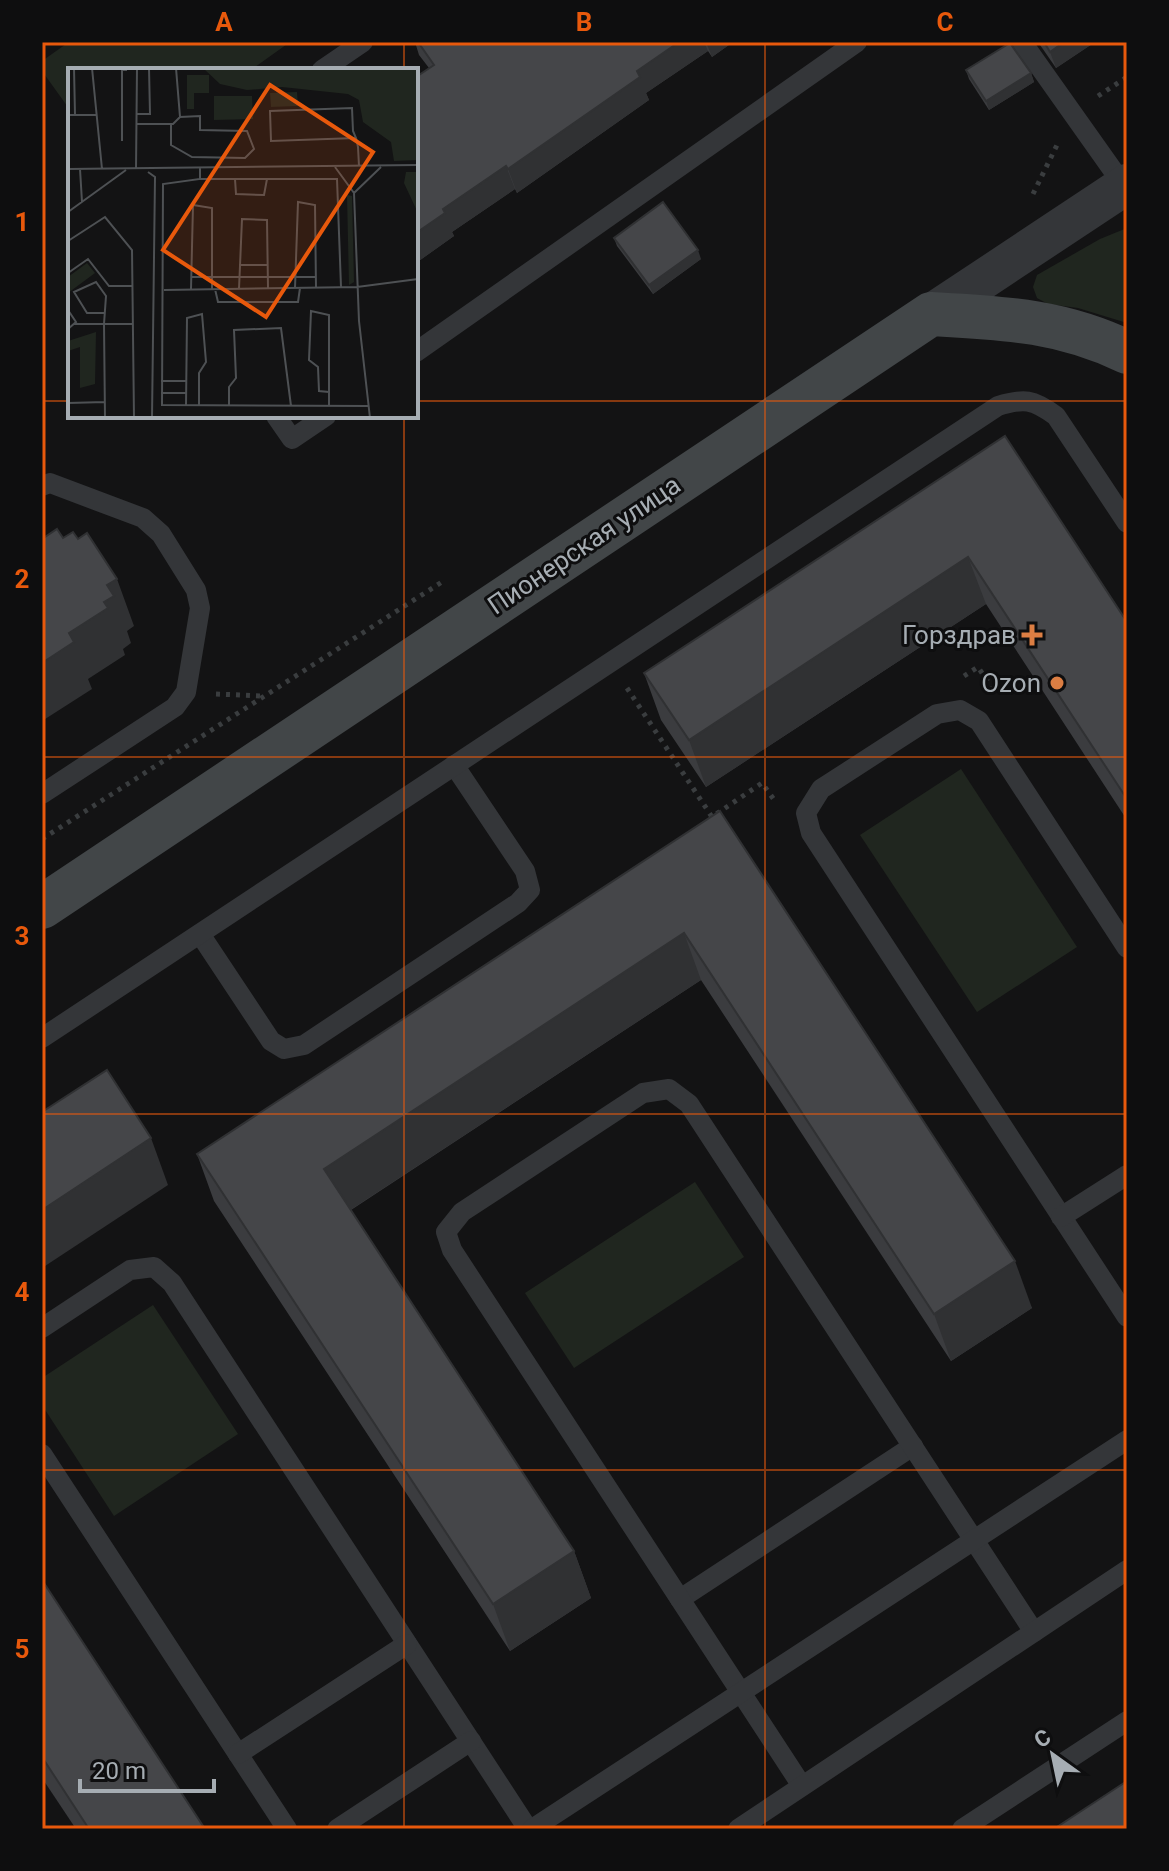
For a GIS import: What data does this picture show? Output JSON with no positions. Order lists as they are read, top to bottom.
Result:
{
  "streets": {
    "street": ["Пионерская улица"]
  },
  "places": {
    "health": ["Горздрав"],
    "other": ["Ozon"]
  },
  "scale_bar": "20 m",
  "north": "top left",
  "grid": {
    "columns": ["A", "B", "C"],
    "rows": [
      "1",
      "2",
      "3",
      "4",
      "5"
    ]
  }
}
